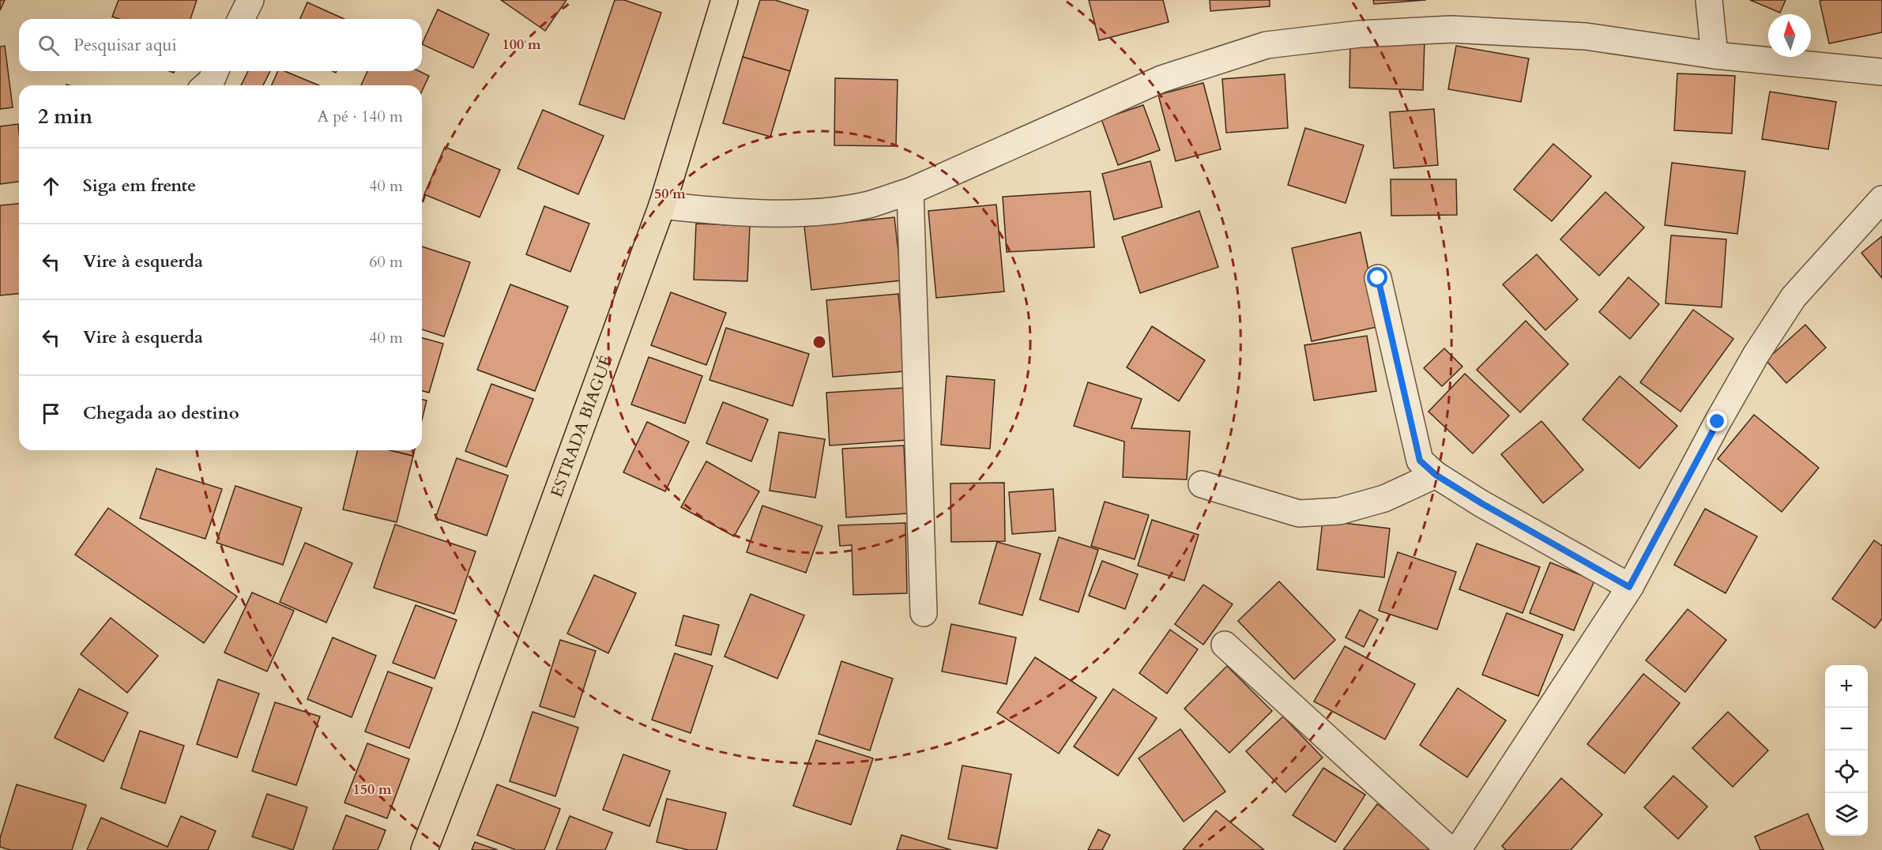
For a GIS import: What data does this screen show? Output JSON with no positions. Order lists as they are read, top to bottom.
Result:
{
  "streets": {
    "main road": ["ESTRADA BIAGUÉ"]
  },
  "north": "top",
  "page": {
    "search": "Pesquisar aqui",
    "heading": ["2 min", "A pé · 140 m"],
    "list": [
      ["Siga em frente", "40 m"],
      ["Vire à esquerda", "60 m"],
      ["Vire à esquerda", "40 m"],
      "Chegada ao destino"
    ],
    "map_buttons": ["+", "−"]
  },
  "rings": ["100 m", "50 m", "150 m"]
}
